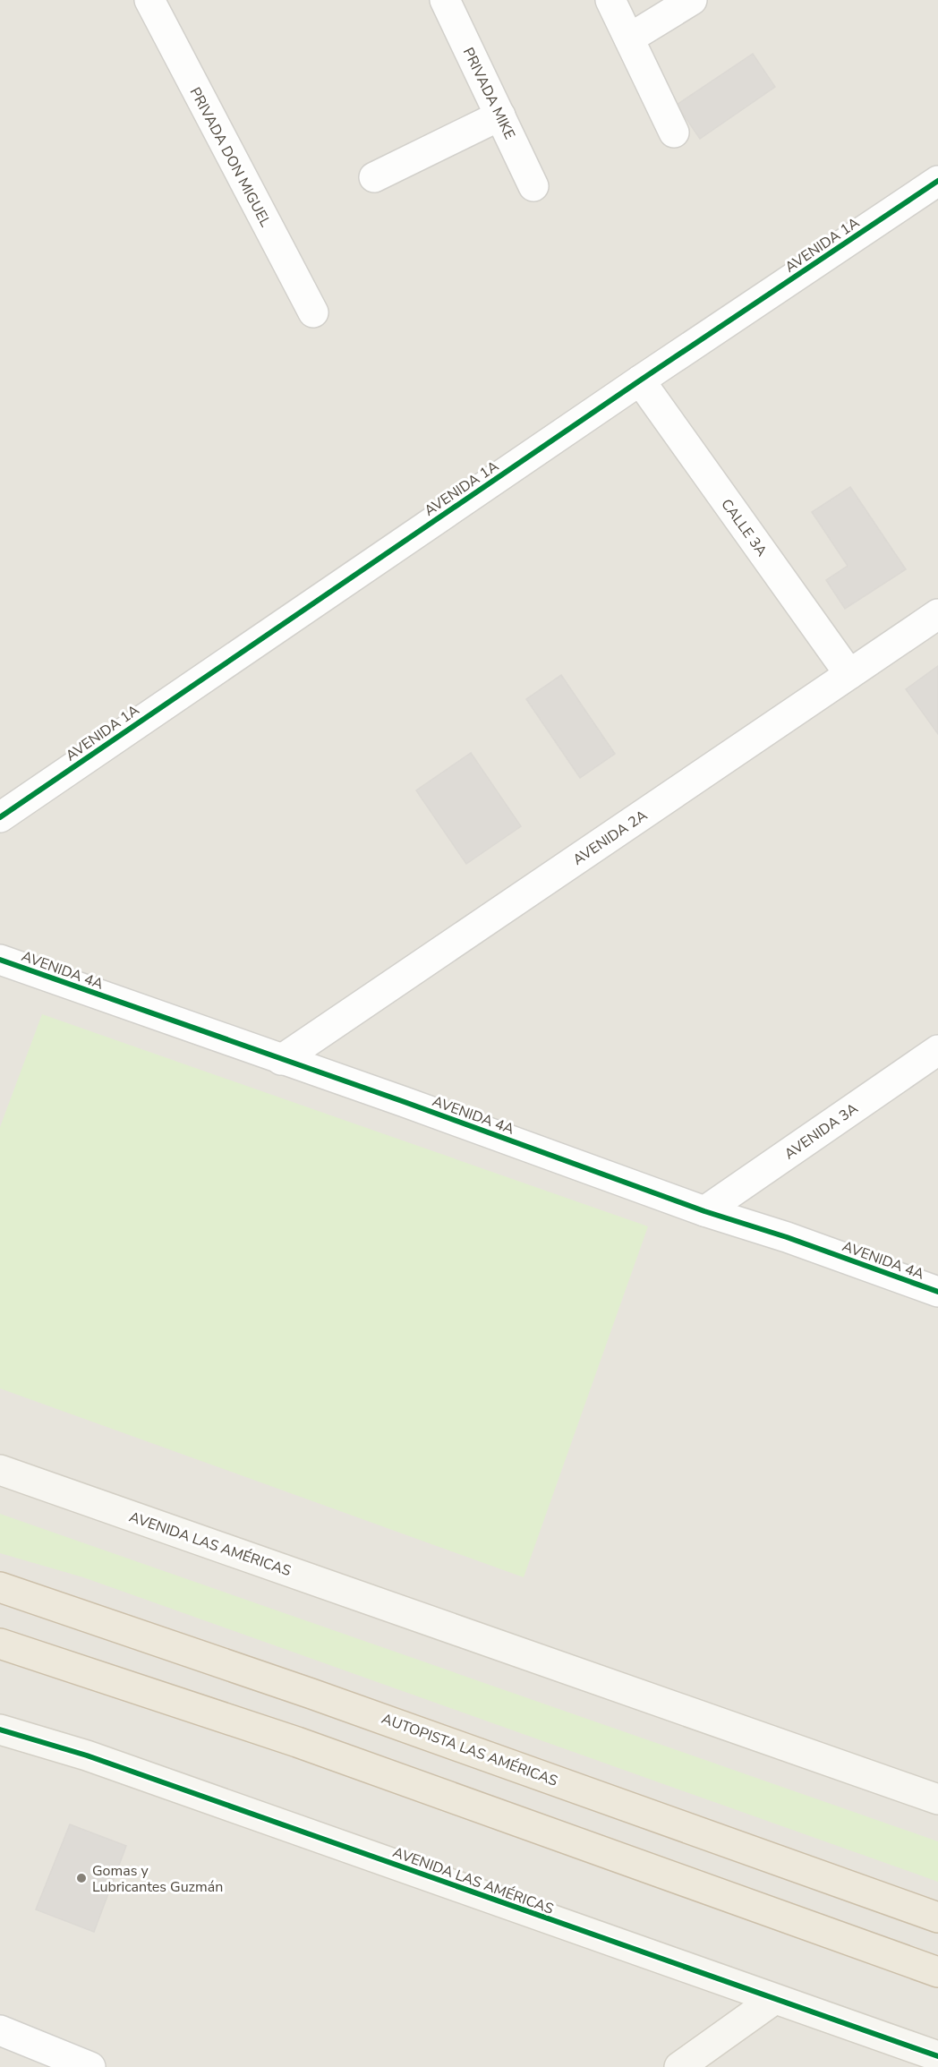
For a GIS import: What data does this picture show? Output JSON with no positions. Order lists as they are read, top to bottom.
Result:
{
  "streets": {
    "highway": ["AUTOPISTA LAS AMÉRICAS"],
    "street": [
      "PRIVADA MIKE",
      "PRIVADA DON MIGUEL",
      "AVENIDA 1A",
      "CALLE 3A",
      "AVENIDA 2A",
      "AVENIDA 4A",
      "AVENIDA 3A",
      "AVENIDA LAS AMÉRICAS"
    ]
  },
  "crossings": [
    ["AVENIDA 1A", "CALLE 3A"],
    ["CALLE 3A", "AVENIDA 2A"],
    ["AVENIDA 2A", "AVENIDA 4A"],
    ["AVENIDA 4A", "AVENIDA 3A"]
  ],
  "places": ["Gomas y Lubricantes Guzmán"]
}
